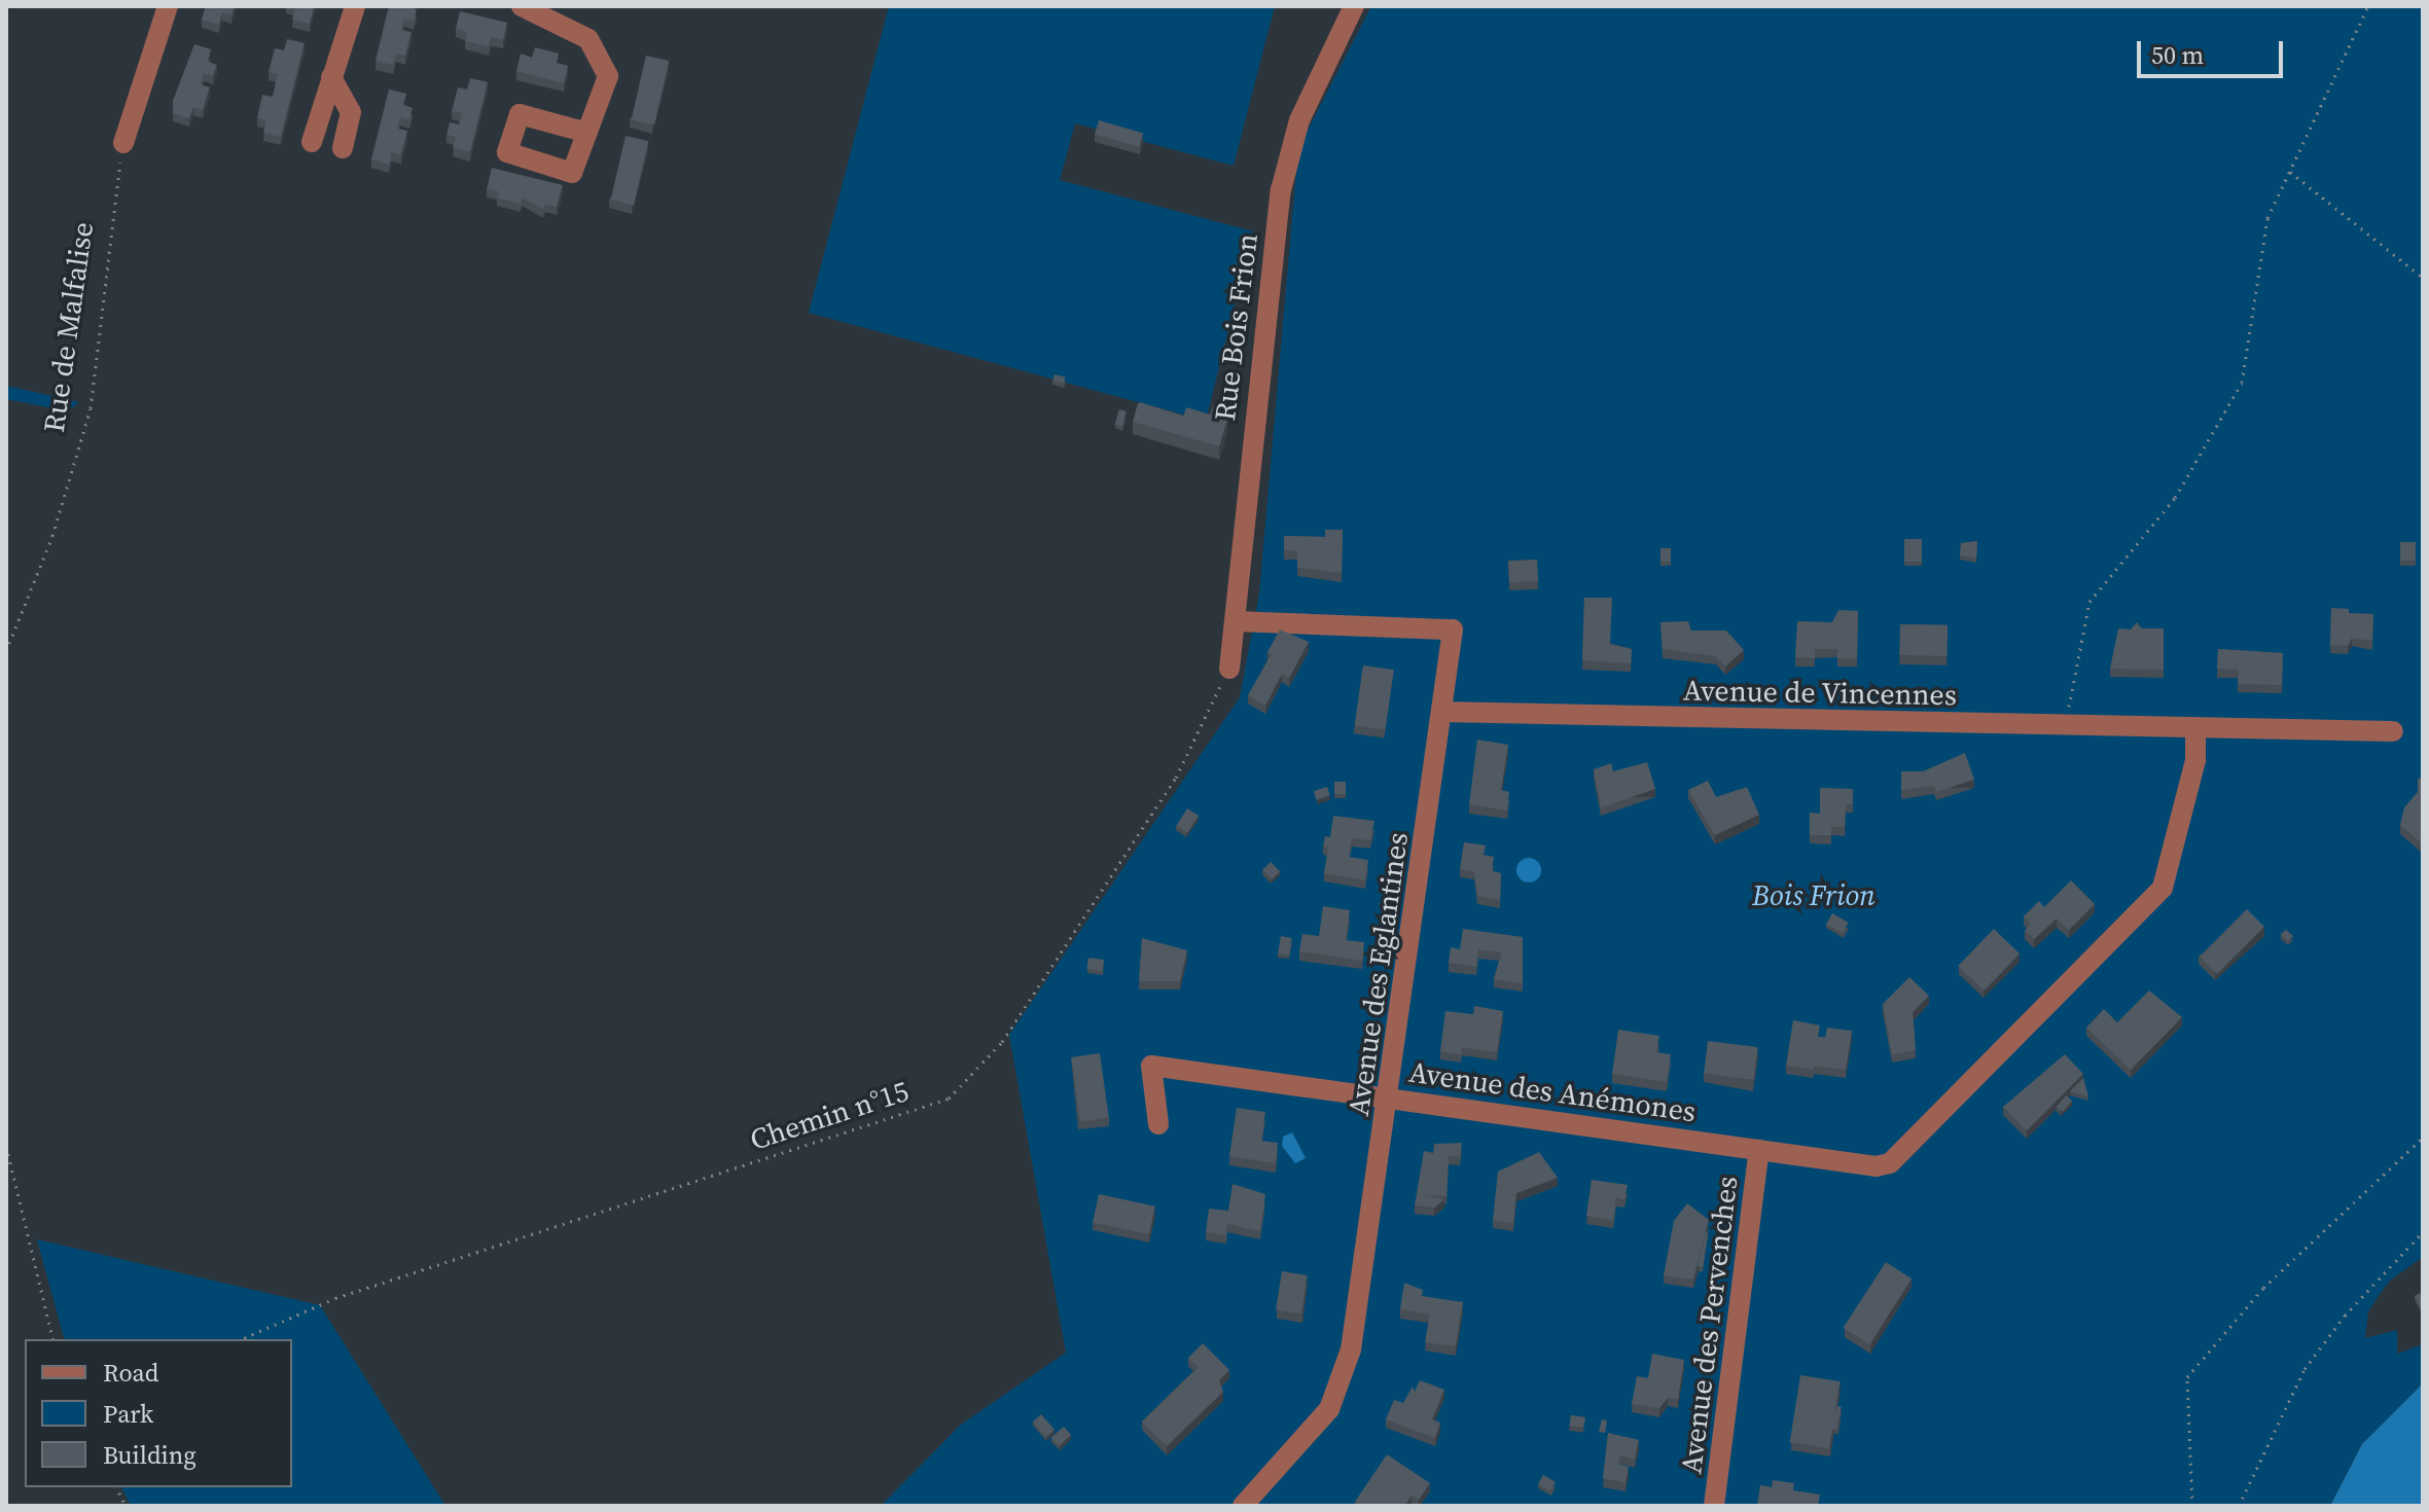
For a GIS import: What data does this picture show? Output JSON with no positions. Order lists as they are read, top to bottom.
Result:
{
  "streets": {
    "street": [
      "Rue Bois Frion",
      "Avenue de Vincennes",
      "Avenue des Eglantines",
      "Avenue des Anémones",
      "Avenue des Pervenches"
    ],
    "path": ["Rue de Malfalise", "Chemin n°15"]
  },
  "crossings": [
    ["Rue Bois Frion", "Avenue des Eglantines"],
    ["Rue Bois Frion", "Chemin n°15"],
    ["Avenue de Vincennes", "Avenue des Eglantines"],
    ["Avenue des Eglantines", "Avenue des Anémones"],
    ["Avenue des Anémones", "Avenue des Pervenches"]
  ],
  "parks": ["Bois Frion"],
  "legend": ["Road", "Park", "Building"],
  "scale_bar": "50 m"
}
